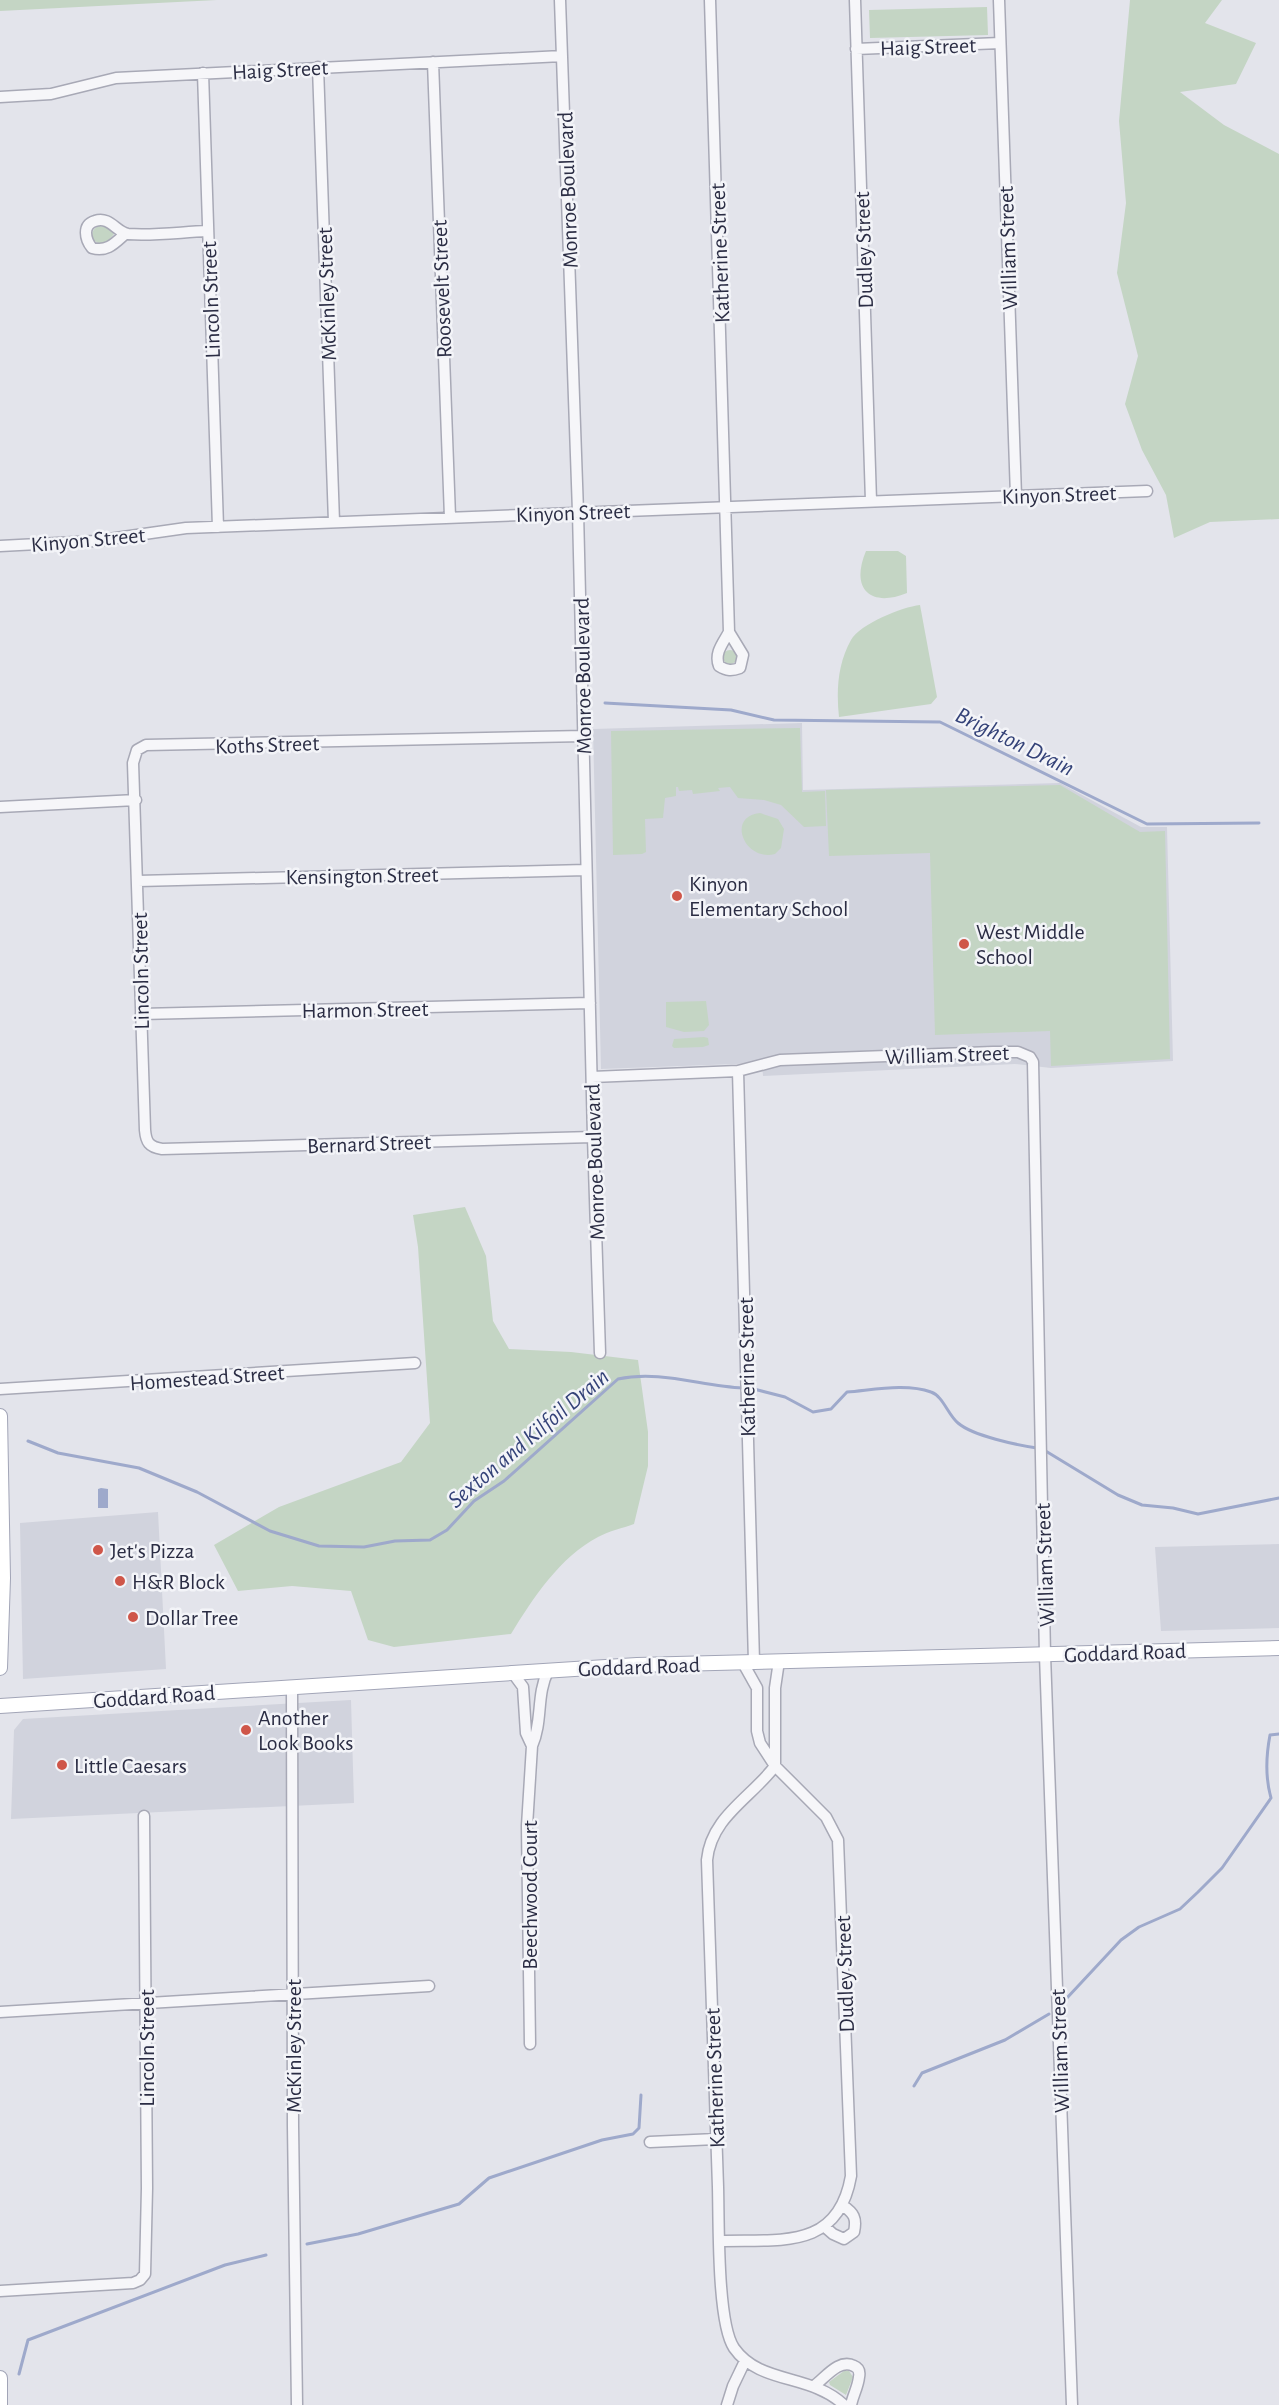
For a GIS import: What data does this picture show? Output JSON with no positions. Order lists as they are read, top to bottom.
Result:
{
  "streets": {
    "main road": ["Goddard Road"],
    "street": [
      "Haig Street",
      "Monroe Boulevard",
      "William Street",
      "Dudley Street",
      "Katherine Street",
      "Roosevelt Street",
      "McKinley Street",
      "Lincoln Street",
      "Kinyon Street",
      "Koths Street",
      "Kensington Street",
      "Harmon Street",
      "Bernard Street",
      "Homestead Street",
      "Beechwood Court"
    ]
  },
  "crossings": [
    ["Haig Street", "Monroe Boulevard"],
    ["Haig Street", "William Street"],
    ["Haig Street", "Dudley Street"],
    ["Haig Street", "Roosevelt Street"],
    ["Haig Street", "McKinley Street"],
    ["Haig Street", "Lincoln Street"],
    ["Monroe Boulevard", "Kinyon Street"],
    ["Monroe Boulevard", "Koths Street"],
    ["Monroe Boulevard", "Kensington Street"],
    ["Monroe Boulevard", "Harmon Street"],
    ["Monroe Boulevard", "Bernard Street"],
    ["William Street", "Katherine Street"],
    ["William Street", "Kinyon Street"],
    ["William Street", "Goddard Road"],
    ["Dudley Street", "Katherine Street"],
    ["Dudley Street", "Kinyon Street"],
    ["Katherine Street", "Kinyon Street"],
    ["Katherine Street", "Goddard Road"],
    ["Roosevelt Street", "Kinyon Street"],
    ["McKinley Street", "Kinyon Street"],
    ["McKinley Street", "Goddard Road"],
    ["Lincoln Street", "Kinyon Street"],
    ["Lincoln Street", "Koths Street"],
    ["Lincoln Street", "Kensington Street"],
    ["Lincoln Street", "Harmon Street"],
    ["Lincoln Street", "Bernard Street"],
    ["Goddard Road", "Beechwood Court"]
  ],
  "water": ["Brighton Drain", "Sexton and Kilfoil Drain"],
  "places": [
    "Kinyon Elementary School",
    "West Middle School",
    "Jet's Pizza",
    "H&R Block",
    "Dollar Tree",
    "Another Look Books",
    "Little Caesars"
  ]
}
